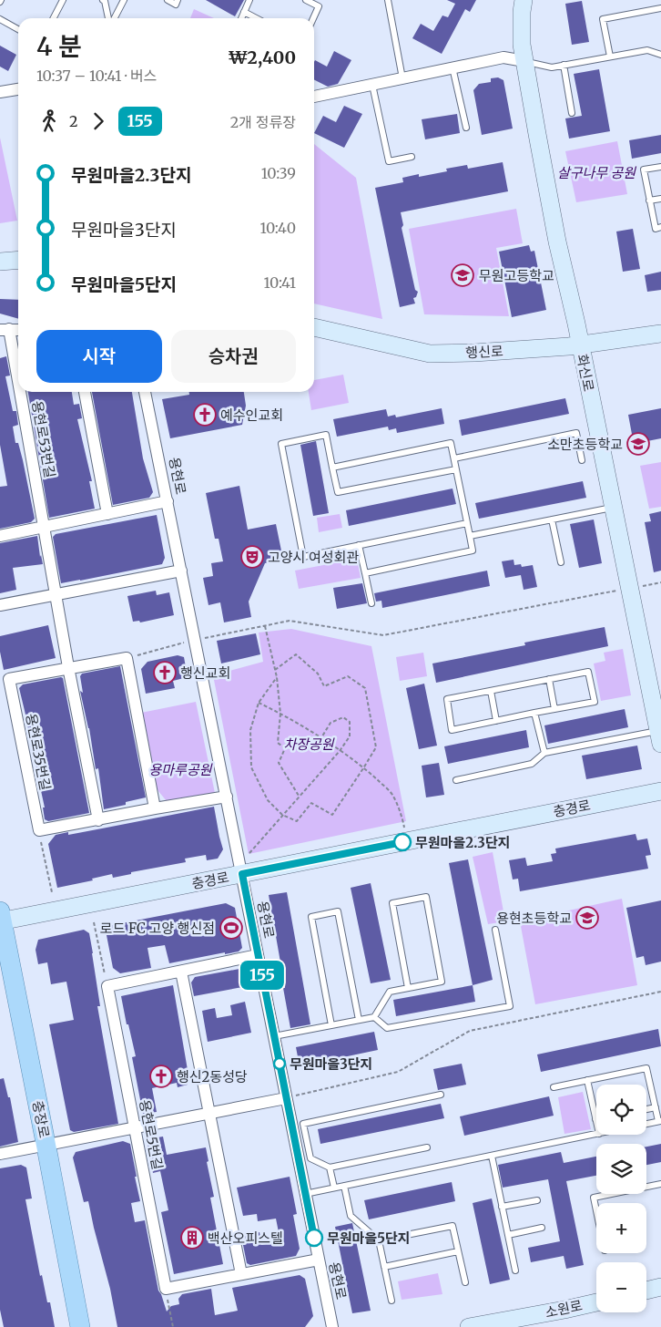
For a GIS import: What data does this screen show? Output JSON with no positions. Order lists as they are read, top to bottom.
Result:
{
  "streets": {
    "main road": [
      "행신로",
      "화신로",
      "충경로",
      "충장로",
      "소원로"
    ],
    "street": [
      "용현로53번길",
      "용현로",
      "용현로35번길",
      "용현로5번길"
    ]
  },
  "crossings": [
    ["행신로", "화신로"],
    ["용현로", "충경로"],
    ["충경로", "충장로"]
  ],
  "parks": ["살구나무 공원", "차장공원", "용마루공원"],
  "places": {
    "school or university": ["무원고등학교", "소만초등학교", "용현초등학교"],
    "church": ["예수인교회", "행신교회", "행신2동성당"],
    "theatre": ["고양시 여성회관"],
    "other": ["무원마을2.3단지", "무원마을3단지", "무원마을5단지"],
    "sports": ["로드 FC 고양 행신점"],
    "building": ["백산오피스텔"]
  },
  "lines": ["bus line 155"],
  "page": {
    "on_map": "155",
    "heading": ["4 분", "10:37 – 10:41 · 버스", "₩2,400"],
    "legs": ["2", "155", "2개 정류장"],
    "list": [
      {
        "name": "무원마을2.3단지",
        "value": "10:39"
      },
      {
        "name": "무원마을3단지",
        "value": "10:40"
      },
      {
        "name": "무원마을5단지",
        "value": "10:41"
      }
    ],
    "buttons": ["시작", "승차권"],
    "map_buttons": ["+", "−"]
  }
}
